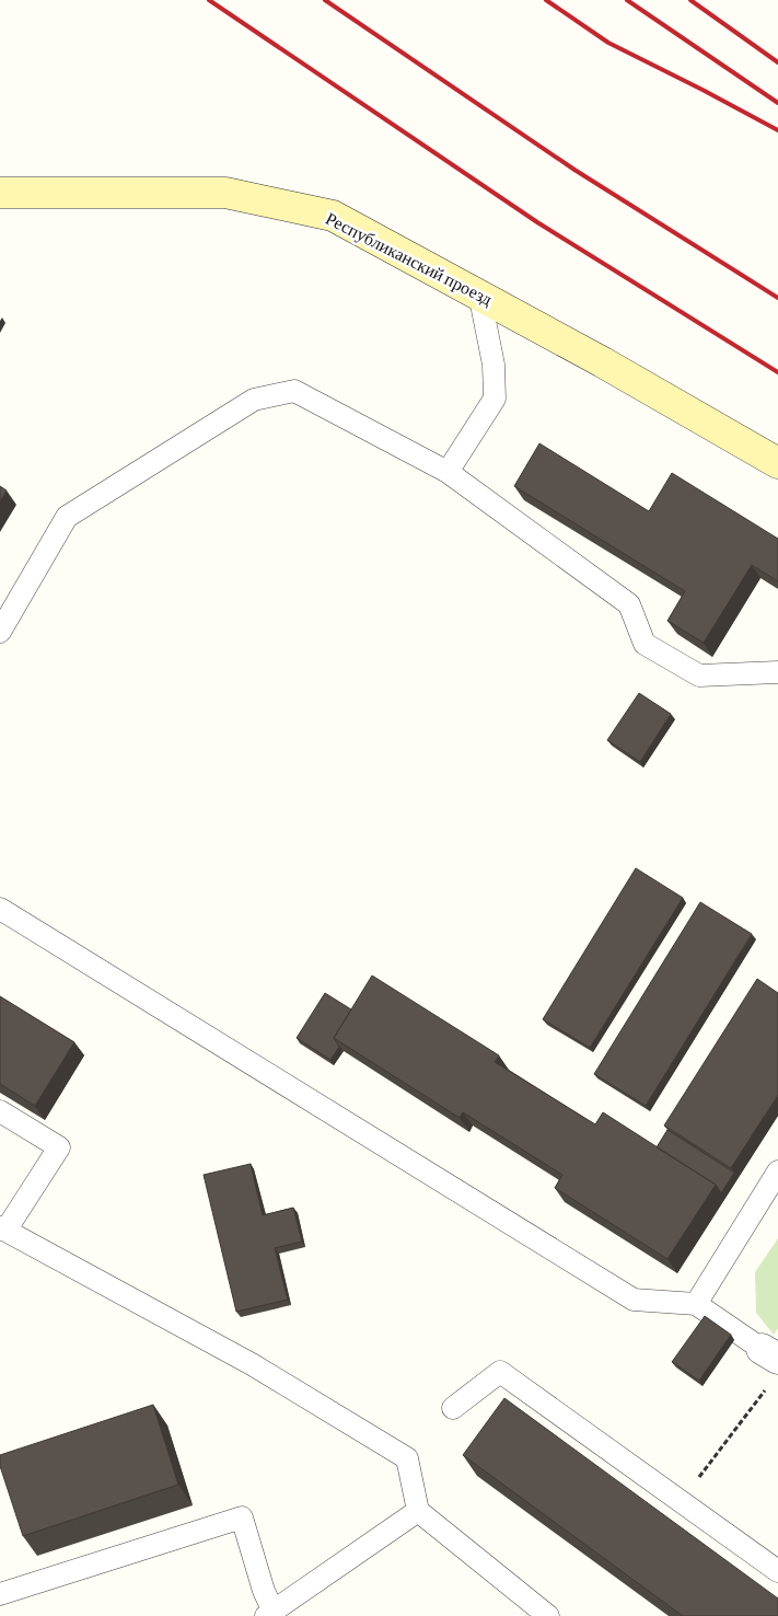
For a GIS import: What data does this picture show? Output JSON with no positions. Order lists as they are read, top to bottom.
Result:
{
  "streets": {
    "main road": ["Республиканский проезд"]
  }
}
